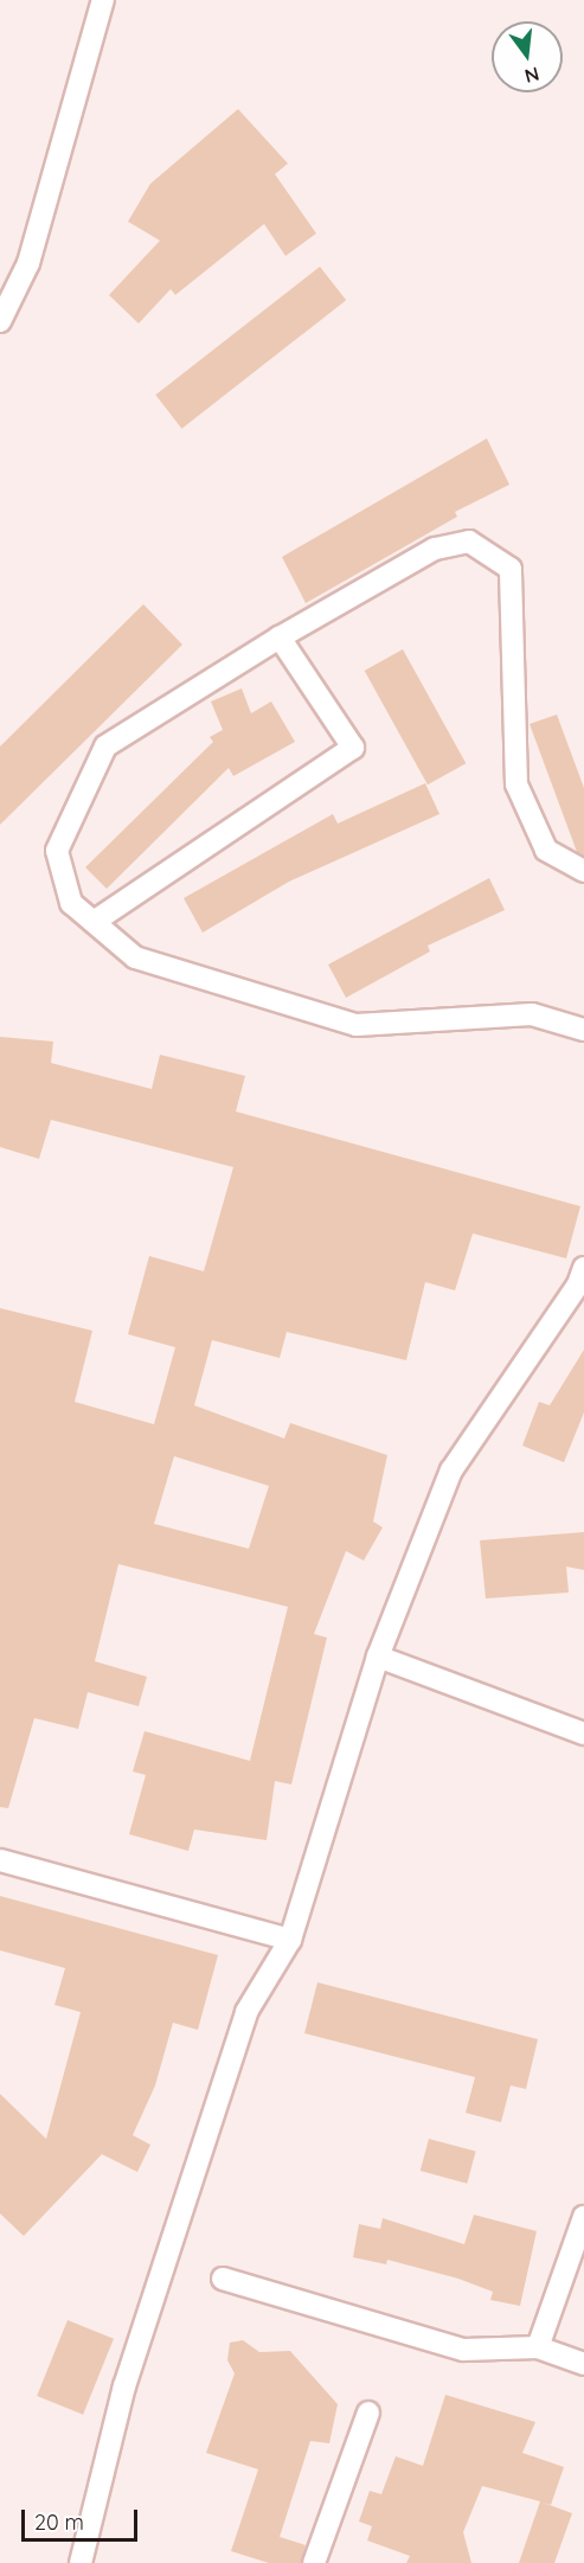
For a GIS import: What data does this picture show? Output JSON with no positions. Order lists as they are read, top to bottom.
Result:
{
  "scale_bar": "20 m",
  "north": "bottom"
}
